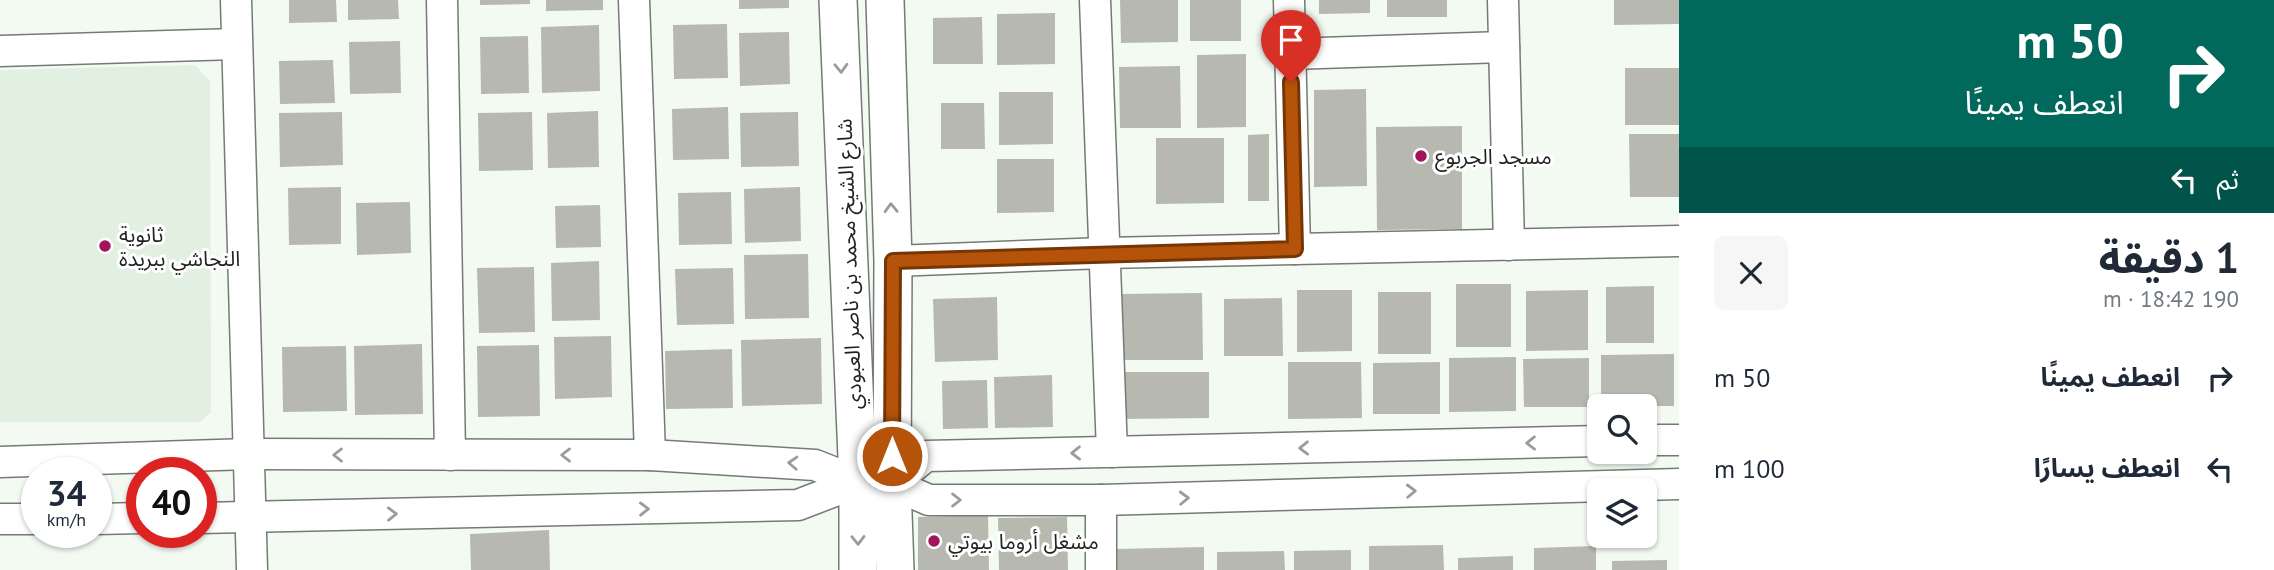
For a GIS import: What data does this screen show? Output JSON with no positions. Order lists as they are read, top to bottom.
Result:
{
  "streets": {
    "street": ["شارع الشيخ محمد بن ناصر العبودي"]
  },
  "places": ["مسجد الجربوع", "ثانوية النجاشي ببريدة", "مشغل أروما بيوتي"],
  "page": {
    "turn": ["50 m", "انعطف يمينًا"],
    "then": "ثم",
    "heading": ["1 دقيقة", "190 m · 18:42"],
    "list": [
      {
        "name": "انعطف يمينًا",
        "value": "50 m"
      },
      {
        "name": "انعطف يسارًا",
        "value": "100 m"
      }
    ],
    "speed": "34 km/h",
    "limit": "40"
  }
}
